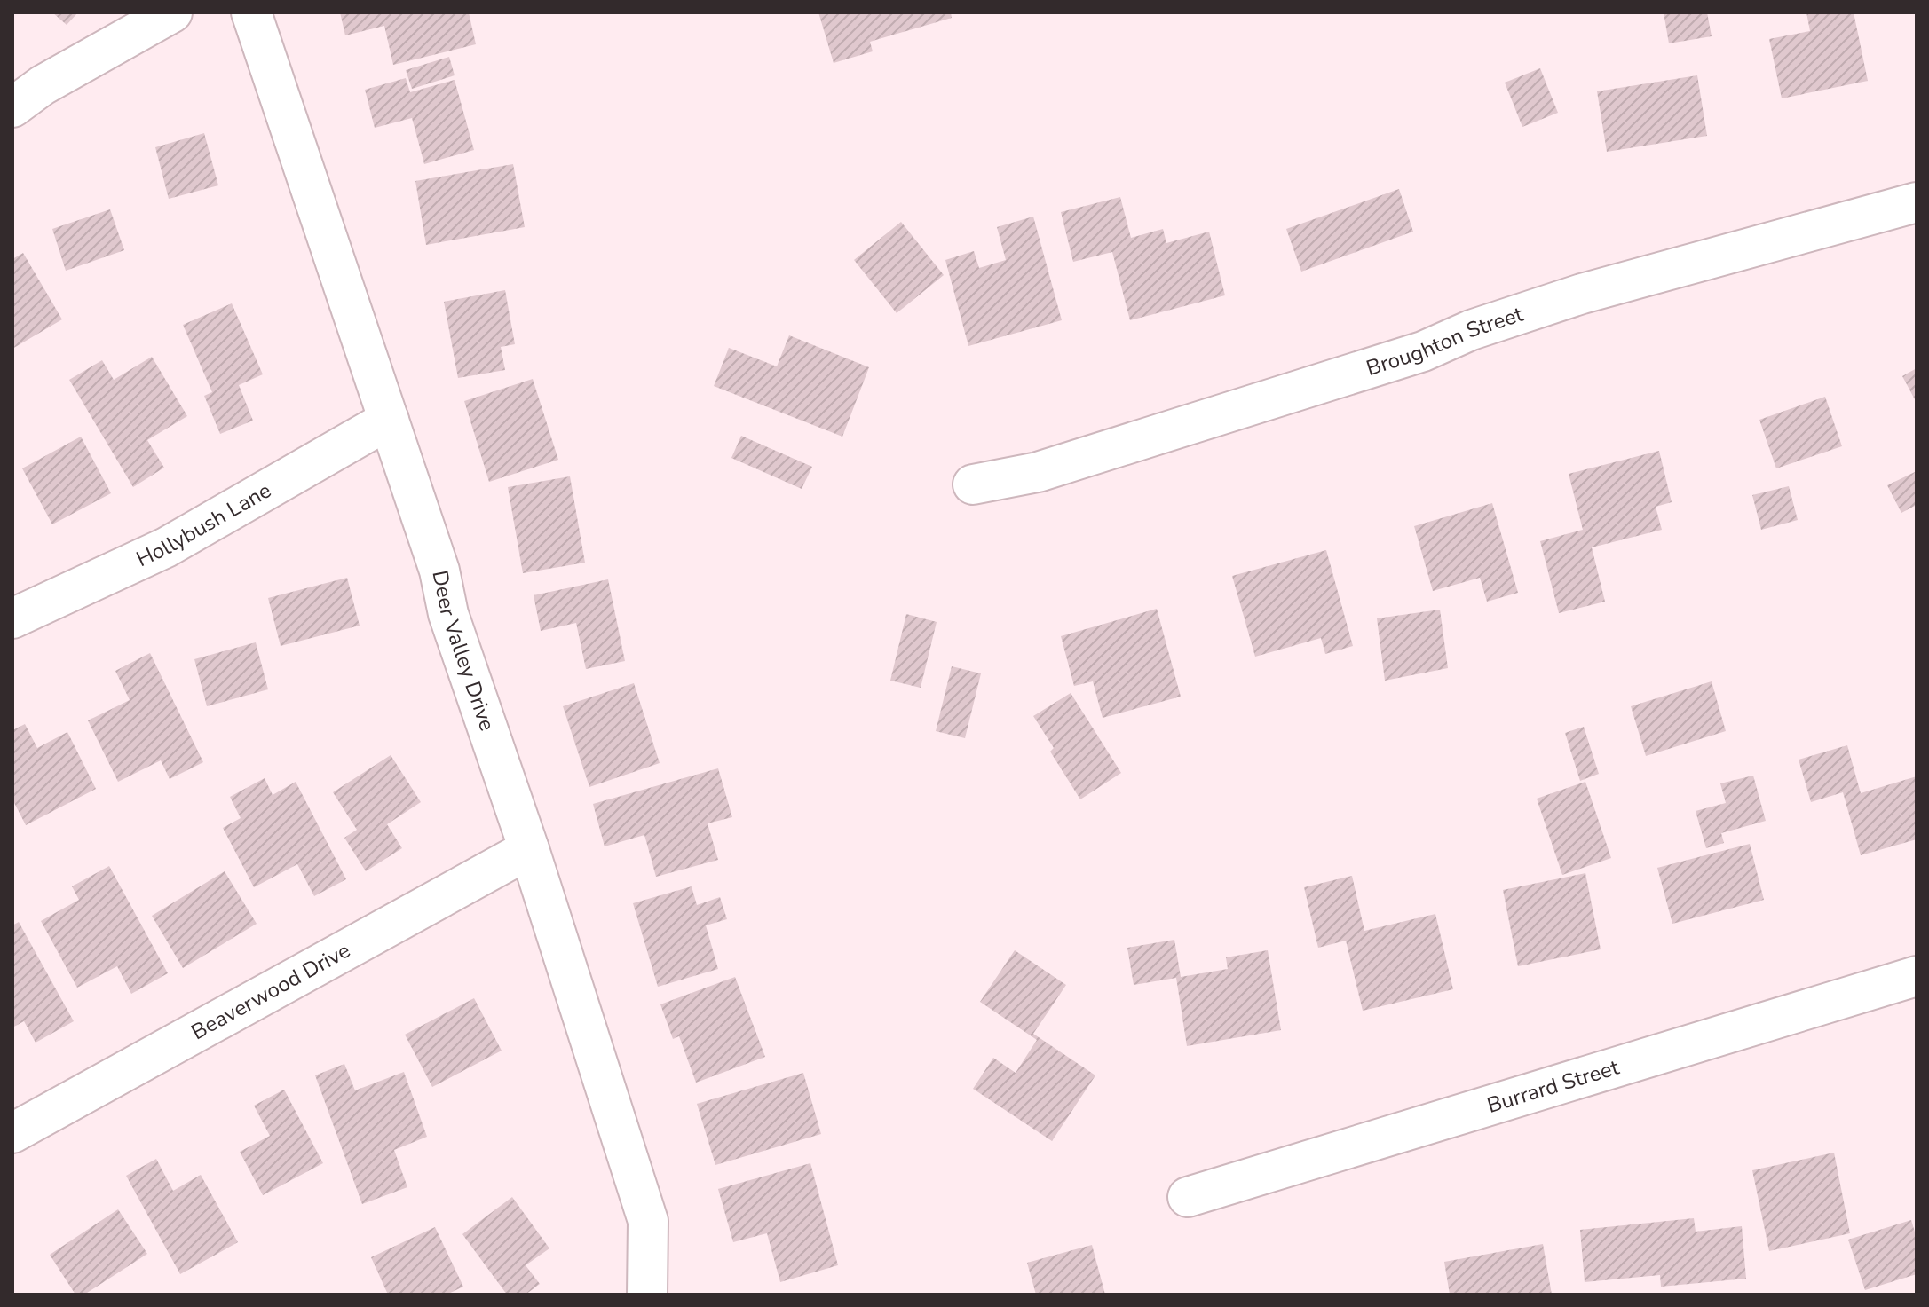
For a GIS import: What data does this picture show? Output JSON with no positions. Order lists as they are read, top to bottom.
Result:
{
  "streets": {
    "street": [
      "Broughton Street",
      "Hollybush Lane",
      "Deer Valley Drive",
      "Beaverwood Drive",
      "Burrard Street"
    ]
  },
  "crossings": [
    ["Hollybush Lane", "Deer Valley Drive"],
    ["Deer Valley Drive", "Beaverwood Drive"]
  ]
}
